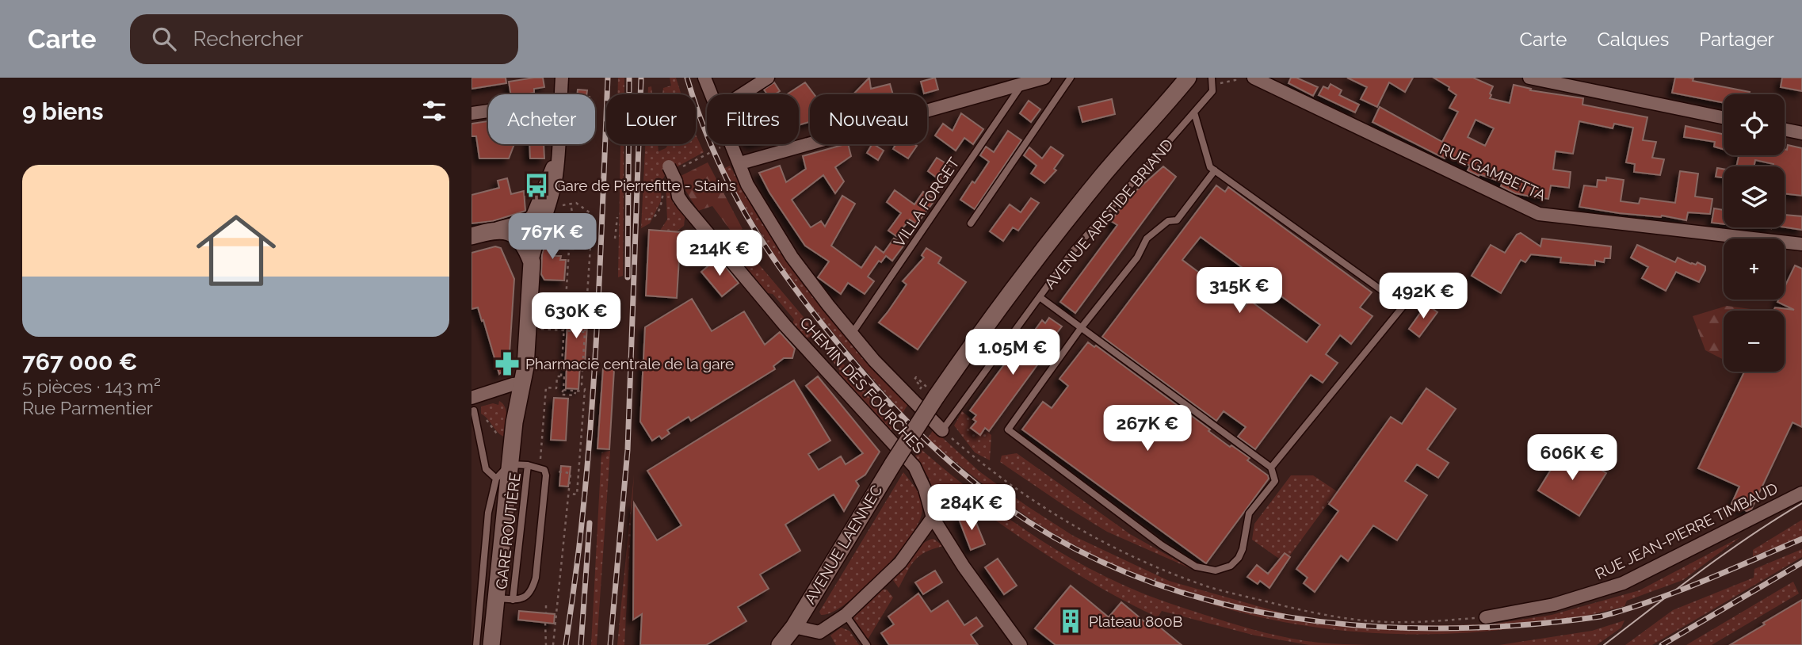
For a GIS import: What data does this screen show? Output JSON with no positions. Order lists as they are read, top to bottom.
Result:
{
  "streets": {
    "main road": ["AVENUE ARISTIDE BRIAND", "AVENUE LAENNEC"],
    "street": ["RUE GAMBETTA", "CHEMIN DES FOURCHES", "RUE JEAN-PIERRE TIMBAUD"],
    "lane": ["VILLA FORGET", "GARE ROUTIÈRE"]
  },
  "crossings": [
    ["AVENUE ARISTIDE BRIAND", "AVENUE LAENNEC"],
    ["CHEMIN DES FOURCHES", "AVENUE LAENNEC"]
  ],
  "places": {
    "bus stop": ["Gare de Pierrefitte - Stains"],
    "pharmacy": ["Pharmacie centrale de la gare"],
    "building": ["Plateau 800B"]
  },
  "page": {
    "header": "Carte",
    "search": "Rechercher",
    "nav": ["Carte", "Calques", "Partager"],
    "heading": "9 biens",
    "map_buttons": ["+", "−"],
    "chip": [
      "Acheter",
      "Louer",
      "Filtres",
      "Nouveau"
    ],
    "list": [
      {
        "name": "767 000 €",
        "note": "5 pièces · 143 m² · Rue Parmentier"
      }
    ],
    "price": [
      "767K €",
      "214K €",
      "315K €",
      "492K €",
      "630K €",
      "1.05M €",
      "267K €",
      "606K €",
      "284K €"
    ]
  }
}
